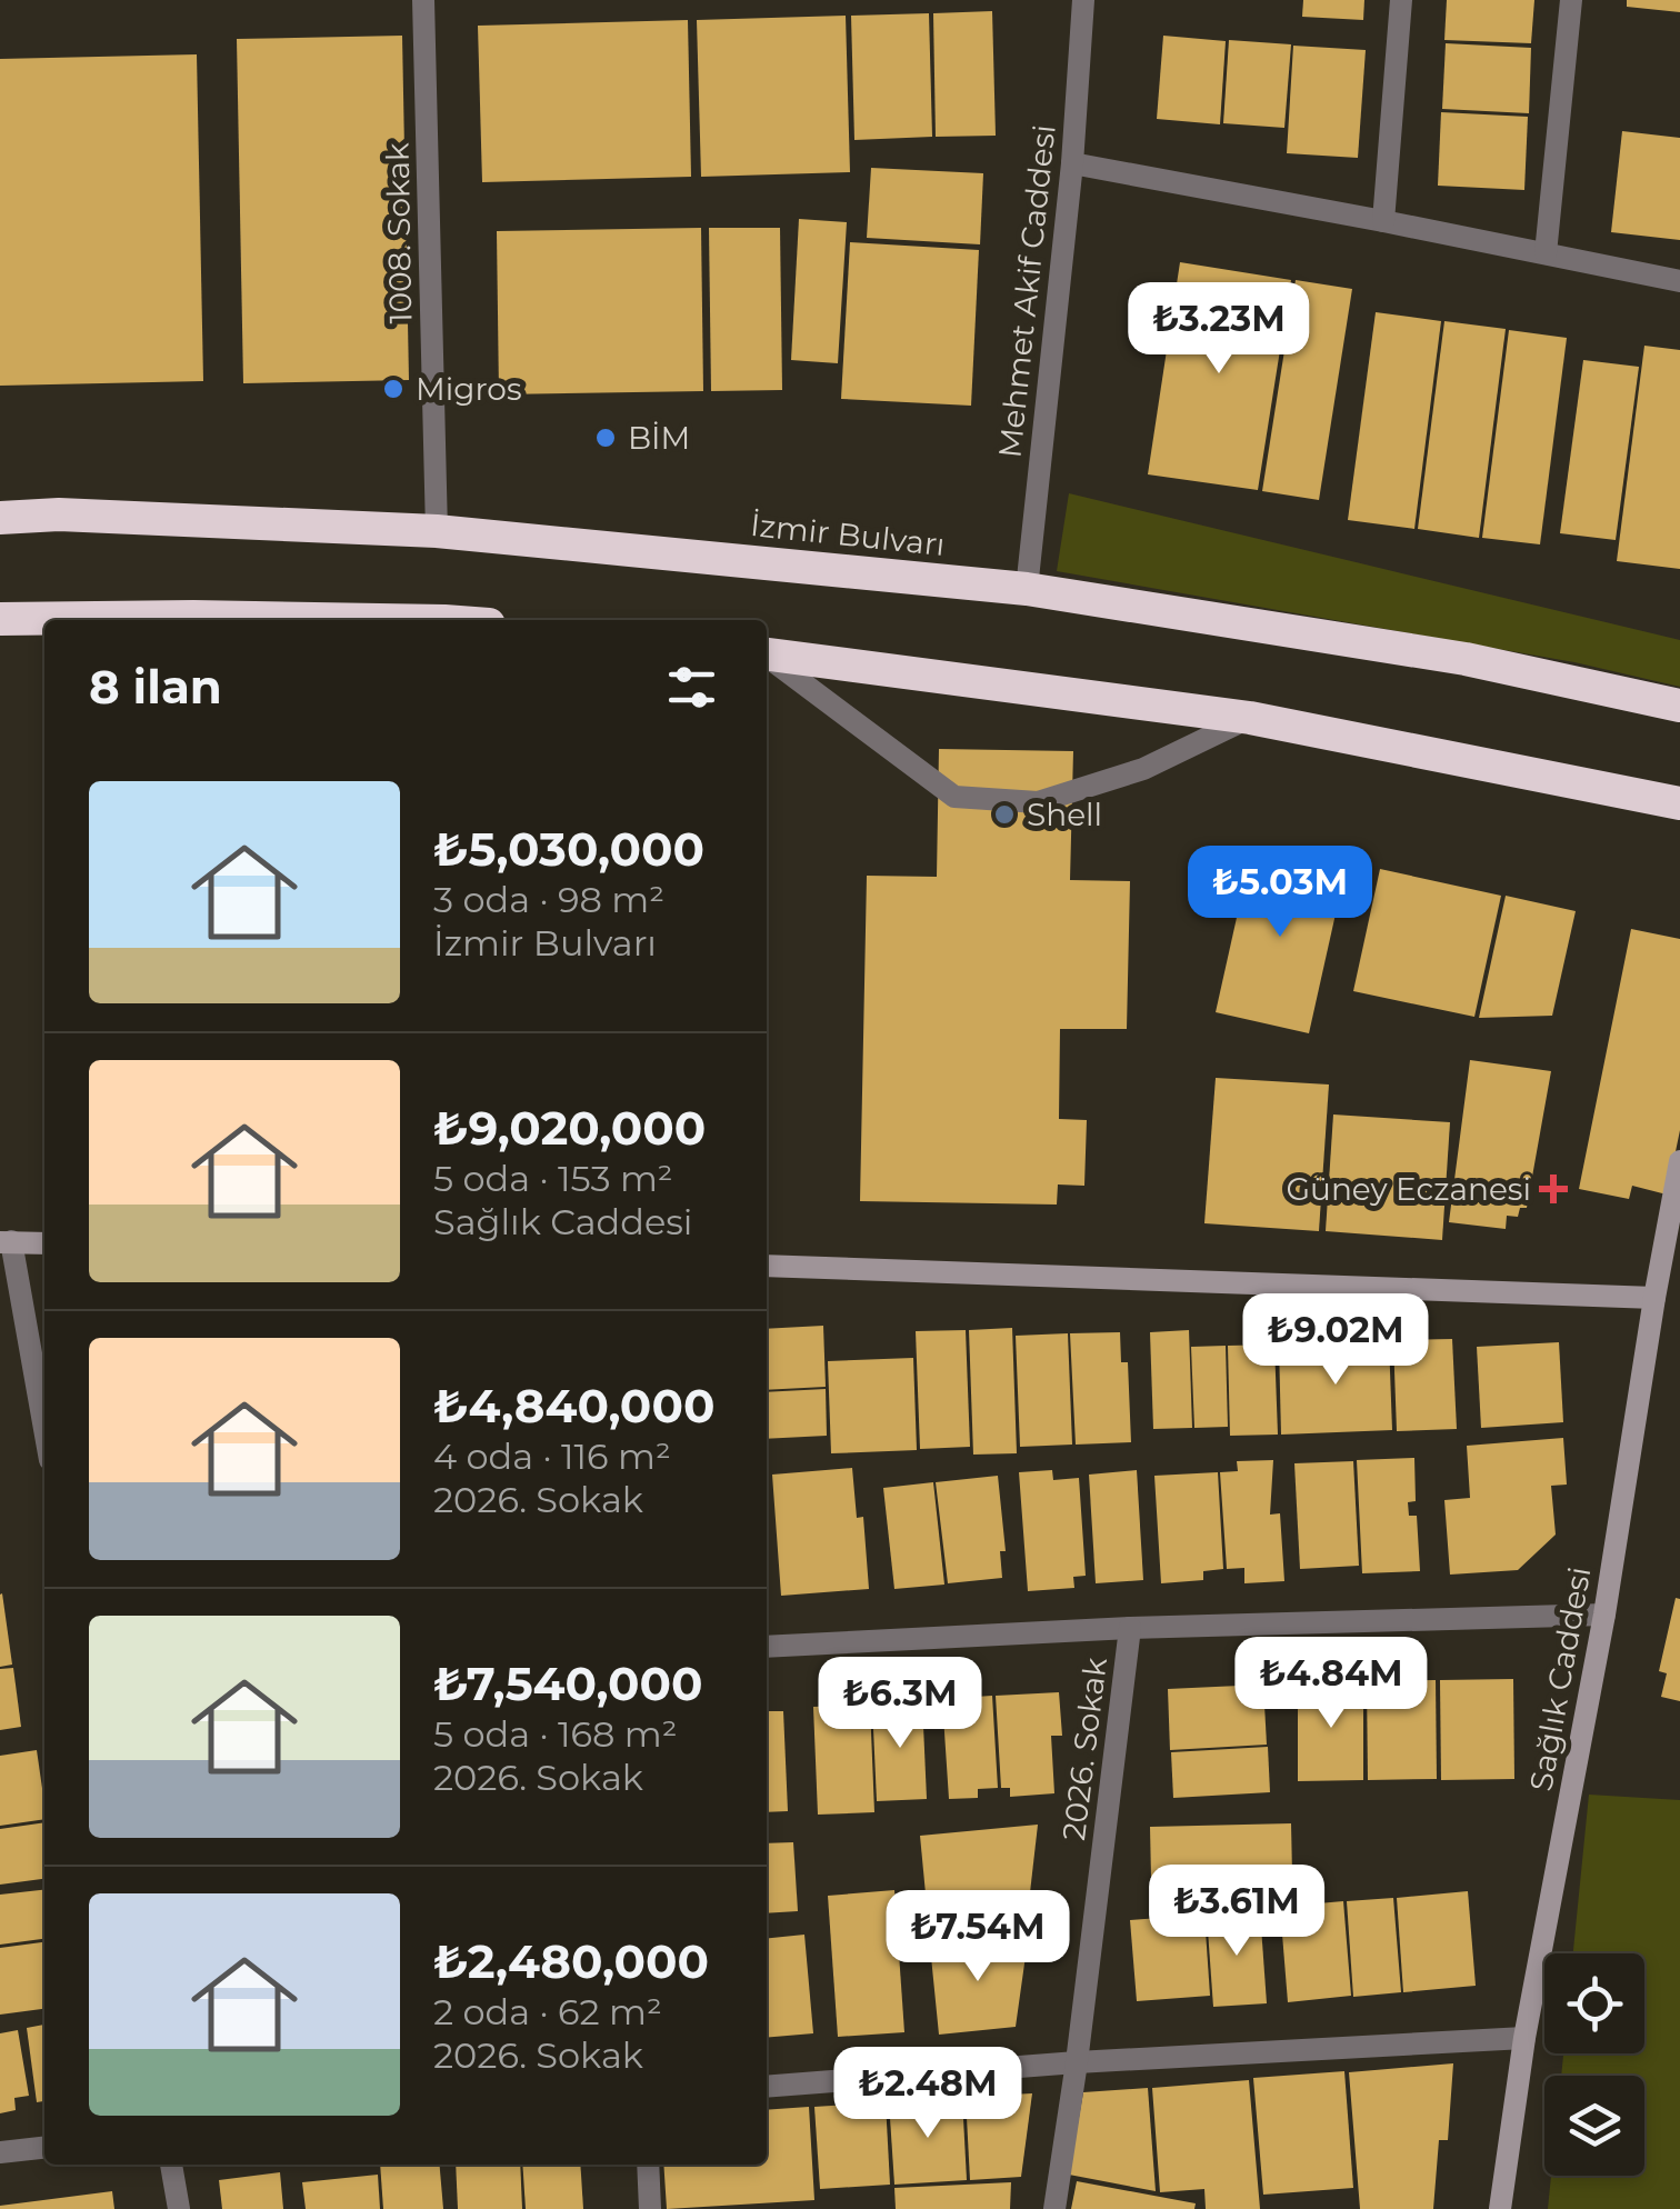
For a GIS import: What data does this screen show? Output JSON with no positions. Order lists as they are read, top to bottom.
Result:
{
  "streets": {
    "highway": ["İzmir Bulvarı"],
    "street": [
      "1008. Sokak",
      "Mehmet Akif Caddesi",
      "Sağlık Caddesi",
      "2026. Sokak"
    ]
  },
  "crossings": [
    ["1008. Sokak", "İzmir Bulvarı"],
    ["Mehmet Akif Caddesi", "İzmir Bulvarı"]
  ],
  "places": {
    "other": ["Migros", "BİM", "Shell"],
    "health": ["Güney Eczanesi"]
  },
  "page": {
    "price": [
      "₺3.23M",
      "₺5.03M",
      "₺9.02M",
      "₺4.84M",
      "₺6.3M",
      "₺3.61M",
      "₺7.54M",
      "₺2.48M"
    ],
    "heading": "8 ilan",
    "list": [
      {
        "name": "₺5,030,000",
        "note": "3 oda · 98 m² · İzmir Bulvarı"
      },
      {
        "name": "₺9,020,000",
        "note": "5 oda · 153 m² · Sağlık Caddesi"
      },
      {
        "name": "₺4,840,000",
        "note": "4 oda · 116 m² · 2026. Sokak"
      },
      {
        "name": "₺7,540,000",
        "note": "5 oda · 168 m² · 2026. Sokak"
      },
      {
        "name": "₺2,480,000",
        "note": "2 oda · 62 m² · 2026. Sokak"
      }
    ]
  }
}
